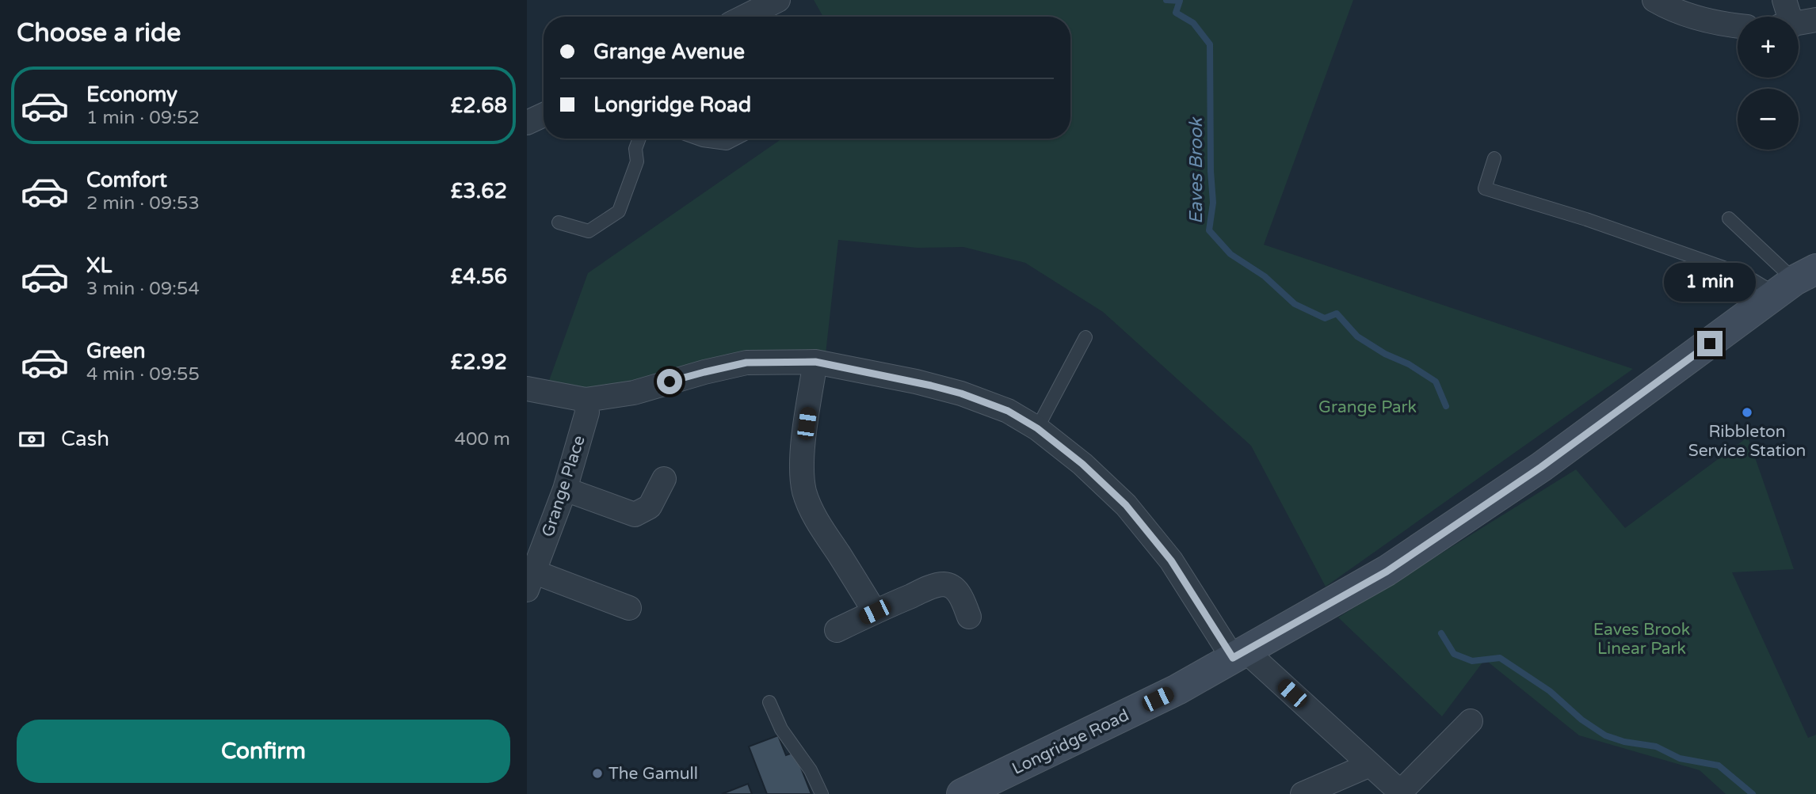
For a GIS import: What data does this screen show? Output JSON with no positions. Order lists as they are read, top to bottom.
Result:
{
  "streets": {
    "main road": ["Longridge Road"],
    "street": ["Grange Place"]
  },
  "water": ["Eaves Brook"],
  "parks": ["Grange Park", "Eaves Brook Linear Park"],
  "places": ["Ribbleton Service Station", "The Gamull"],
  "page": {
    "heading": "Choose a ride",
    "map_buttons": ["+", "−"],
    "banner": ["Grange Avenue", "Longridge Road"],
    "list": [
      {
        "name": "Economy",
        "note": "1 min · 09:52",
        "value": "£2.68"
      },
      {
        "name": "Comfort",
        "note": "2 min · 09:53",
        "value": "£3.62"
      },
      {
        "name": "XL",
        "note": "3 min · 09:54",
        "value": "£4.56"
      },
      {
        "name": "Green",
        "note": "4 min · 09:55",
        "value": "£2.92"
      }
    ],
    "bubble": "1 min",
    "pay": ["Cash", "400 m"],
    "buttons": "Confirm"
  }
}
